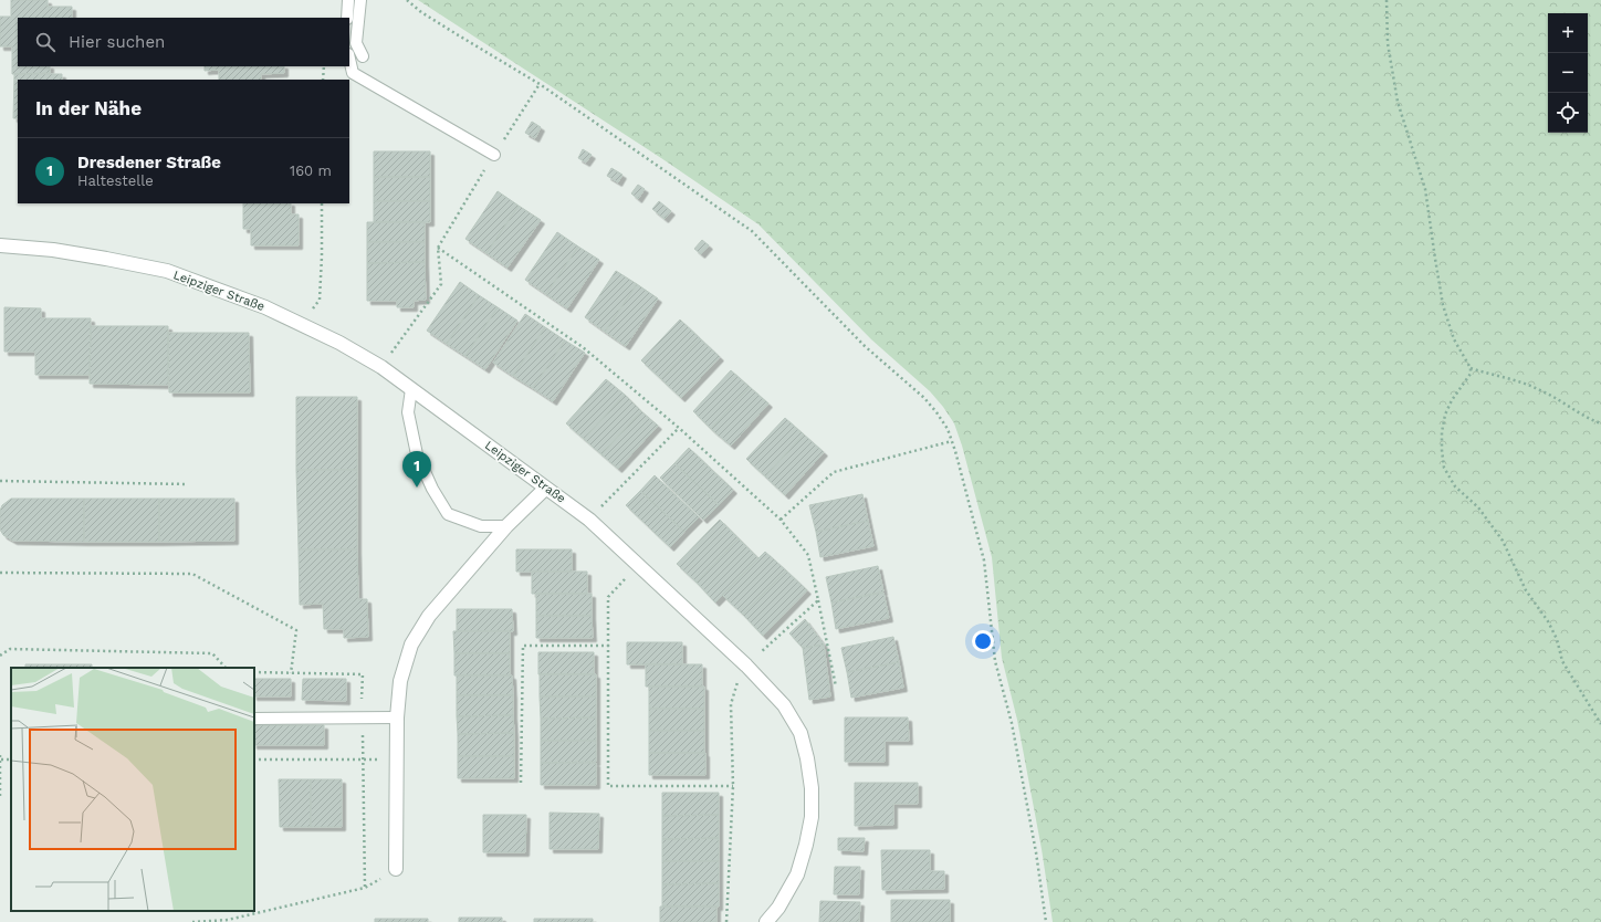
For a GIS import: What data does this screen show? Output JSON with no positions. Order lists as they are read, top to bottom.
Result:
{
  "streets": {
    "street": ["Leipziger Straße"]
  },
  "page": {
    "map_buttons": ["+", "−"],
    "search": "Hier suchen",
    "heading": "In der Nähe",
    "list": [
      {
        "mark": "1",
        "name": "Dresdener Straße",
        "note": "Haltestelle",
        "value": "160 m"
      }
    ],
    "pins": "1"
  }
}
